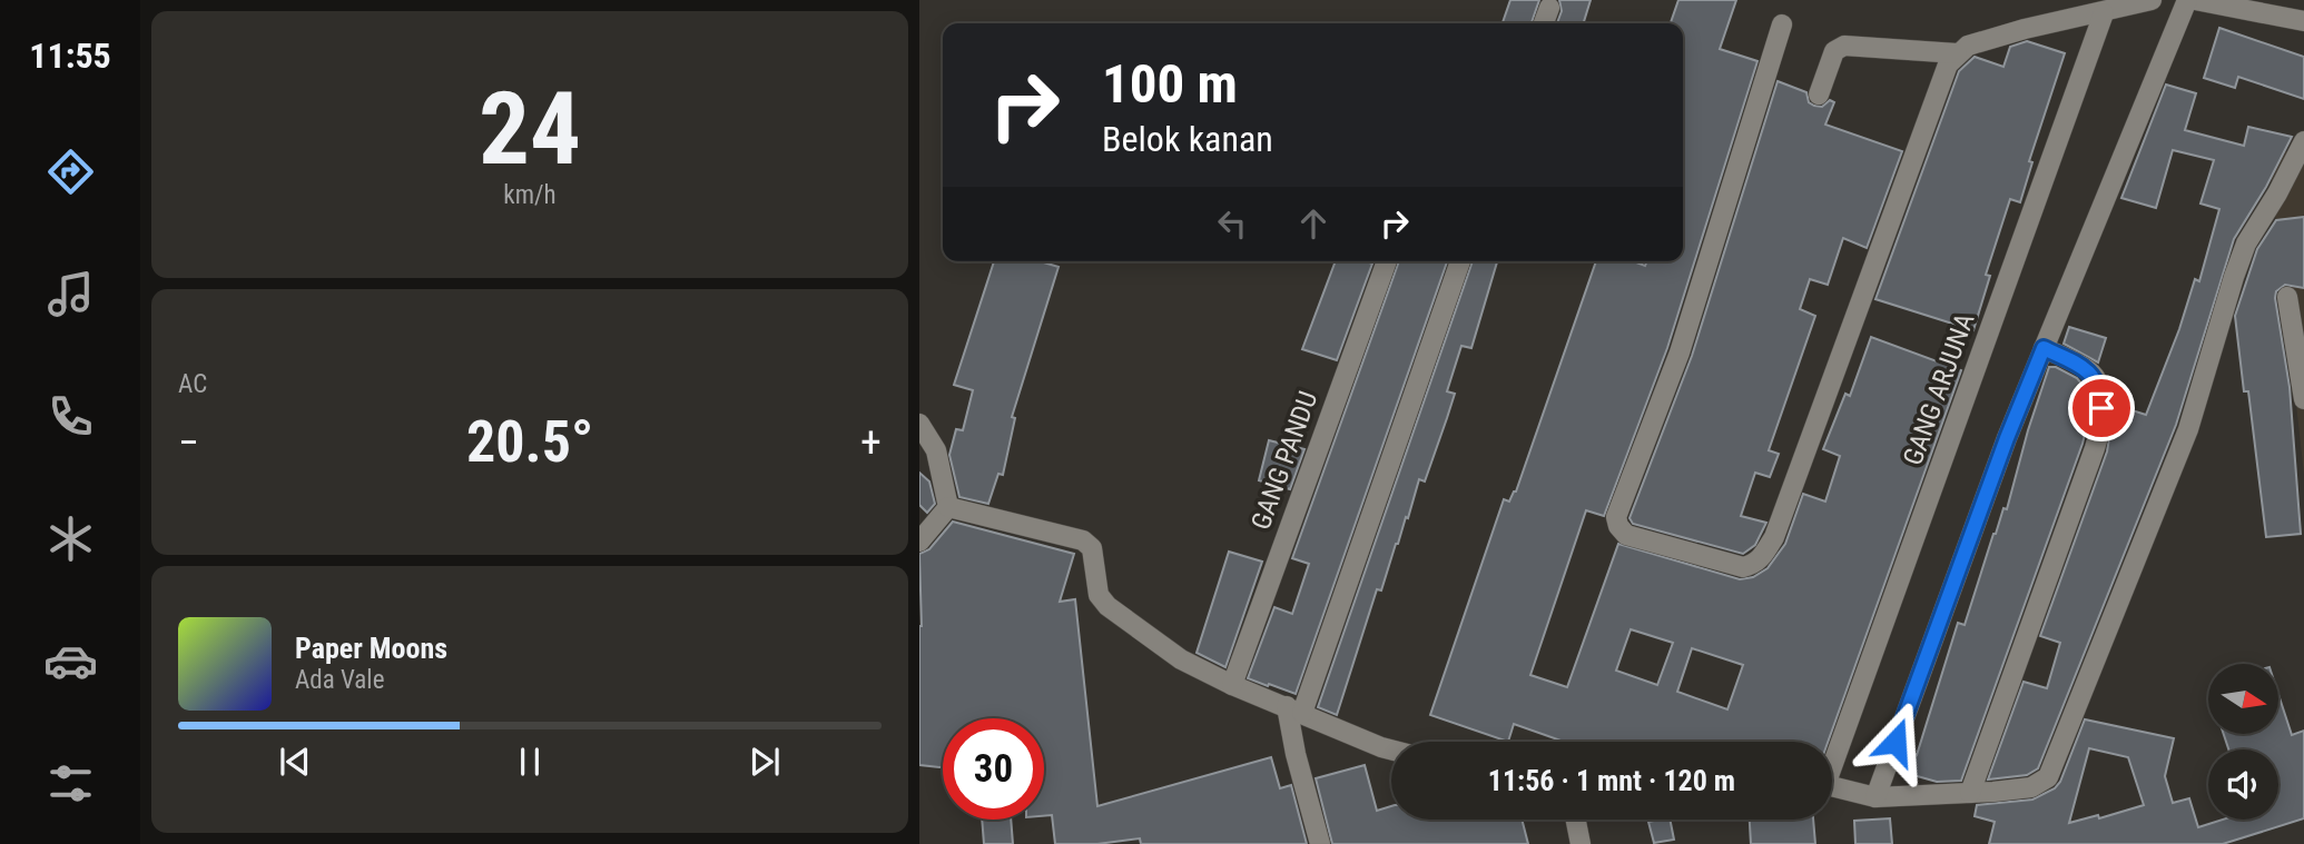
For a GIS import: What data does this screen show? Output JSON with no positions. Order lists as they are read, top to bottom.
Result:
{
  "streets": {
    "street": ["GANG ARJUNA", "GANG PANDU"]
  },
  "north": "right",
  "page": {
    "tabs": "11:55",
    "tile": [
      ["24", "km/h"],
      "AC"
    ],
    "turn": ["100 m", "Belok kanan"],
    "heat": ["−", "20.5°", "+"],
    "song": ["Paper Moons", "Ada Vale"],
    "limit": "30",
    "trip": "11:56 · 1 mnt · 120 m"
  }
}
